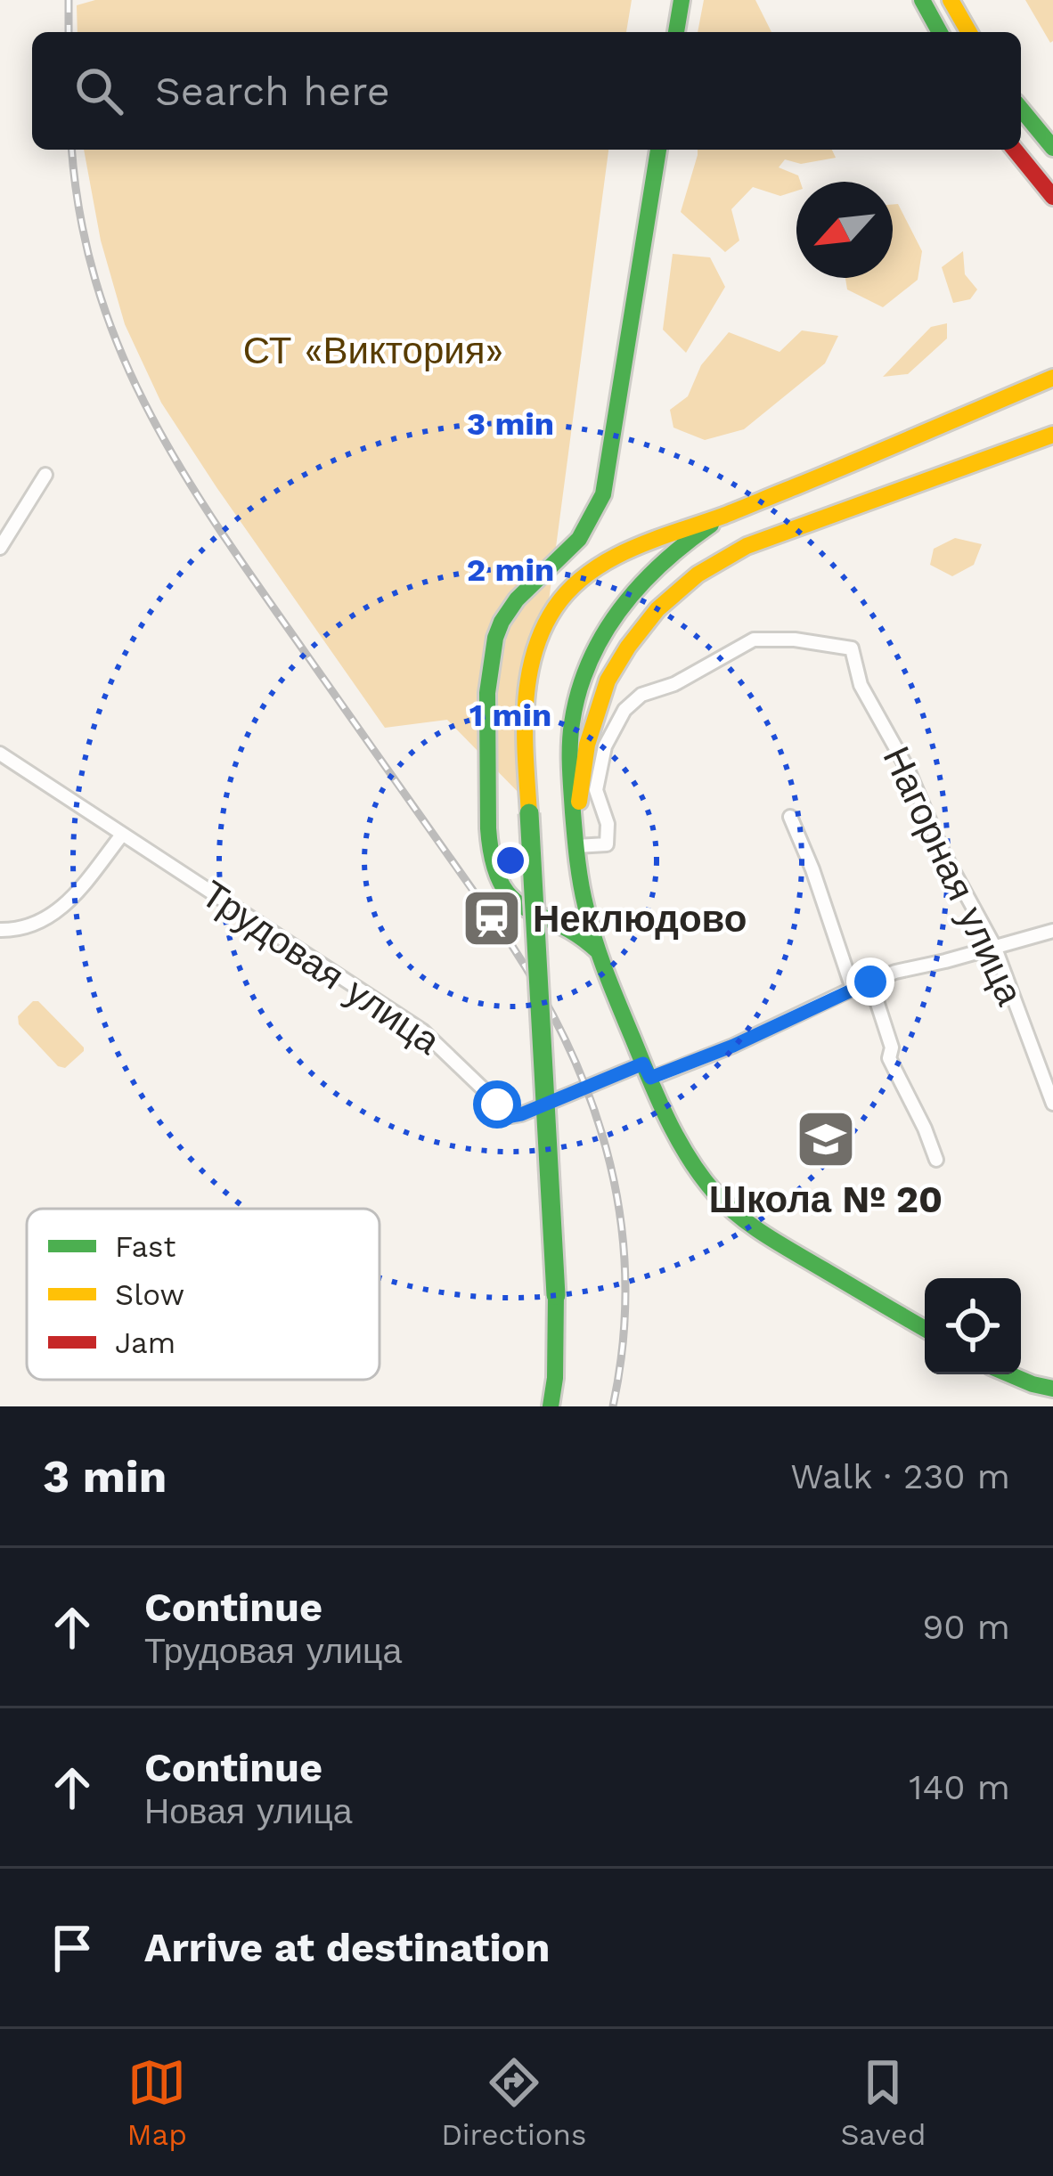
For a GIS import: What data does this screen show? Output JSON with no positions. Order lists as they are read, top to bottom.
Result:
{
  "streets": {
    "street": ["Нагорная улица", "Трудовая улица"]
  },
  "parks": ["СТ «Виктория»"],
  "places": {
    "station": ["Неклюдово"],
    "school or university": ["Школа № 20"]
  },
  "legend": ["Fast", "Slow", "Jam"],
  "north": "bottom left",
  "page": {
    "search": "Search here",
    "heading": ["3 min", "Walk · 230 m"],
    "list": [
      ["Continue", "Трудовая улица", "90 m"],
      ["Continue", "Новая улица", "140 m"],
      "Arrive at destination"
    ],
    "nav": ["Map", "Directions", "Saved"]
  },
  "rings": ["3 min", "2 min", "1 min"]
}
